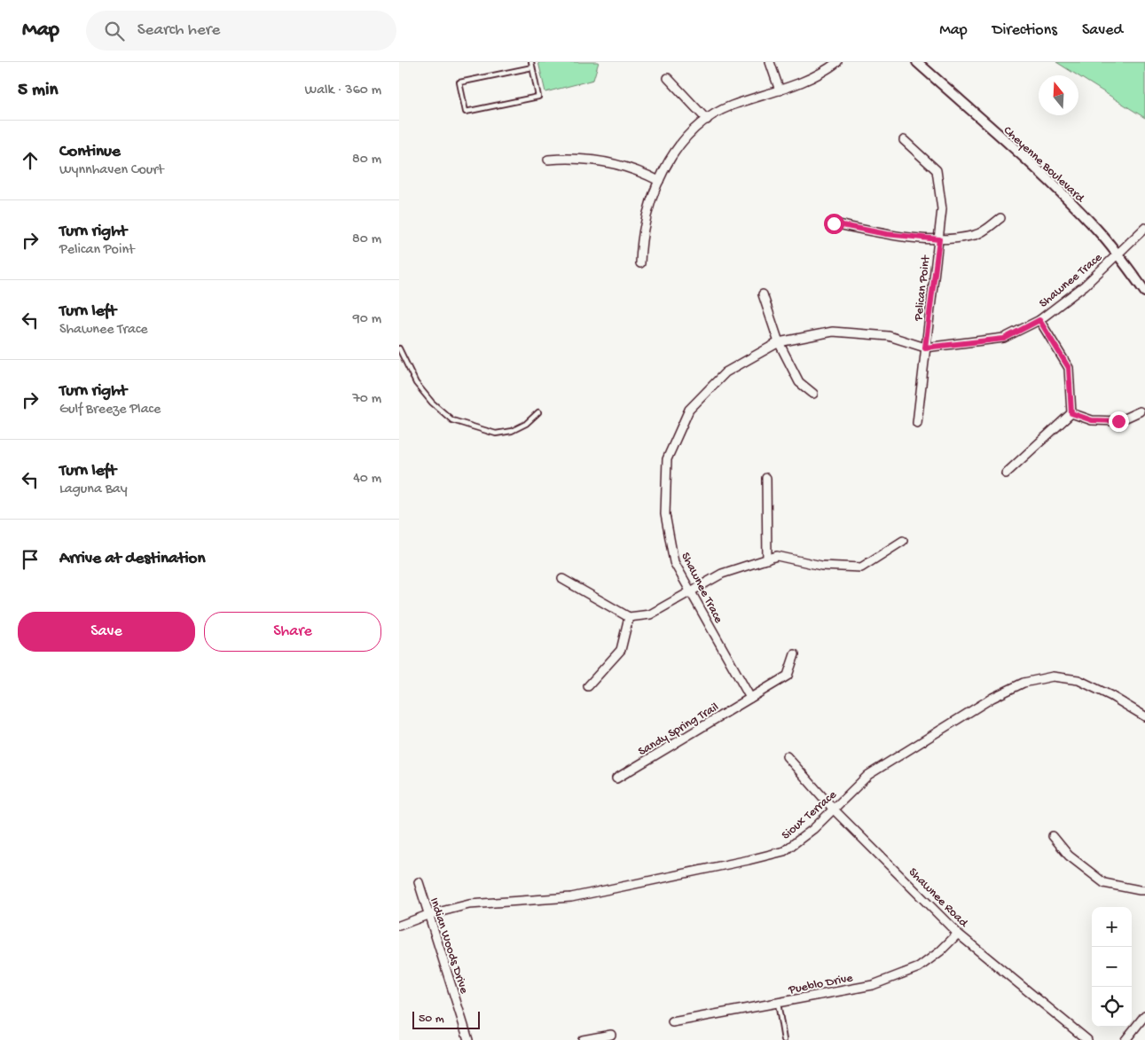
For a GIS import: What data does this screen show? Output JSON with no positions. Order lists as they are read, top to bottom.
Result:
{
  "streets": {
    "street": [
      "Cheyenne Boulevard",
      "Shawnee Trace",
      "Pelican Point",
      "Sandy Spring Trail",
      "Sioux Terrace",
      "Shawnee Road",
      "Indian Woods Drive",
      "Pueblo Drive"
    ]
  },
  "crossings": [
    ["Cheyenne Boulevard", "Shawnee Trace"],
    ["Shawnee Trace", "Pelican Point"],
    ["Shawnee Trace", "Sandy Spring Trail"],
    ["Sioux Terrace", "Shawnee Road"],
    ["Sioux Terrace", "Indian Woods Drive"],
    ["Shawnee Road", "Pueblo Drive"]
  ],
  "scale_bar": "50 m",
  "north": "top",
  "page": {
    "header": "Map",
    "search": "Search here",
    "nav": ["Map", "Directions", "Saved"],
    "heading": ["5 min", "Walk · 360 m"],
    "list": [
      ["Continue", "Wynnhaven Court", "80 m"],
      ["Turn right", "Pelican Point", "80 m"],
      ["Turn left", "Shawnee Trace", "90 m"],
      ["Turn right", "Gulf Breeze Place", "70 m"],
      ["Turn left", "Laguna Bay", "40 m"],
      "Arrive at destination"
    ],
    "buttons": ["Save", "Share"],
    "map_buttons": ["+", "−"],
    "scale": "50 m"
  }
}
